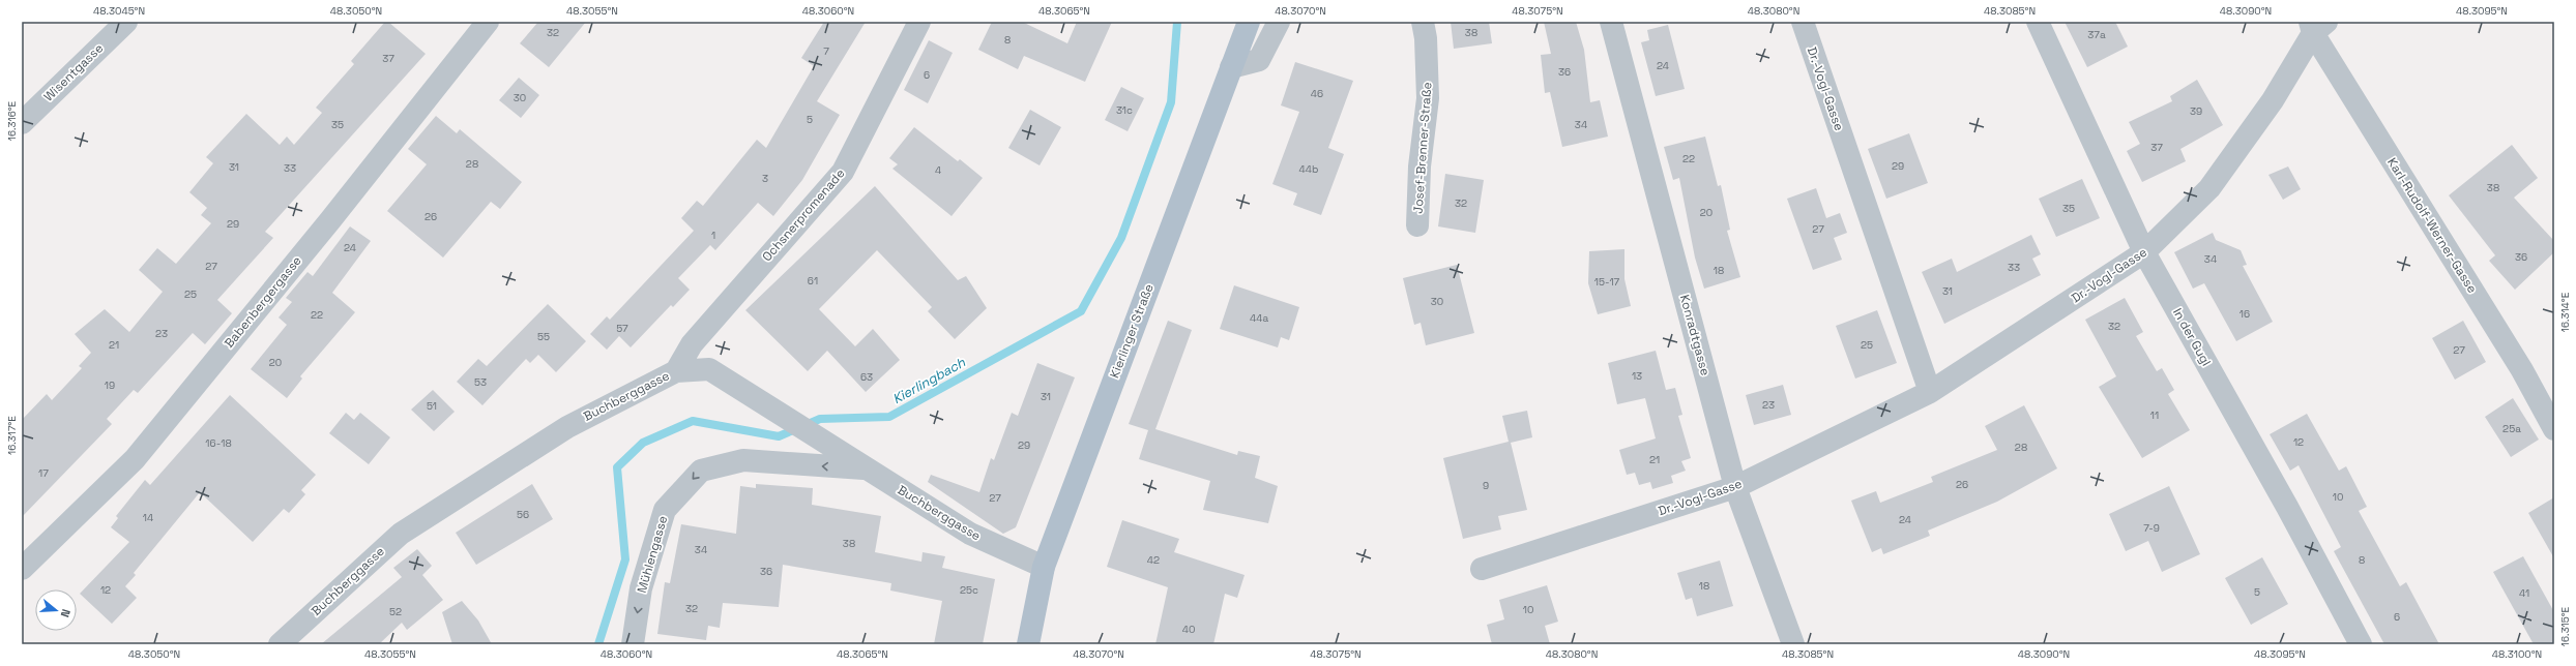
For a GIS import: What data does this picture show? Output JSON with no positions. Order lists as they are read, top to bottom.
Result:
{
  "streets": {
    "main road": ["Kierlinger Straße"],
    "street": [
      "Wisentgasse",
      "Dr.-Vogl-Gasse",
      "Josef-Brenner-Straße",
      "Ochsnerpromenade",
      "Karl-Rudolf-Werner-Gasse",
      "Babenbergergasse",
      "Konradtgasse",
      "In der Gugl",
      "Buchberggasse",
      "Mühlengasse"
    ]
  },
  "crossings": [
    ["Dr.-Vogl-Gasse", "Karl-Rudolf-Werner-Gasse"],
    ["Dr.-Vogl-Gasse", "Konradtgasse"],
    ["Dr.-Vogl-Gasse", "In der Gugl"],
    ["Ochsnerpromenade", "Buchberggasse"],
    ["Kierlinger Straße", "Buchberggasse"],
    ["Buchberggasse", "Mühlengasse"]
  ],
  "one_way": ["Mühlengasse"],
  "water": ["Kierlingbach"],
  "house_numbers": [
    "32",
    "38",
    "37a",
    "8",
    "7",
    "37",
    "24",
    "36",
    "6",
    "46",
    "30",
    "31c",
    "39",
    "5",
    "35",
    "34",
    "37",
    "22",
    "28",
    "29",
    "31",
    "33",
    "44b",
    "4",
    "3",
    "38",
    "32",
    "35",
    "20",
    "26",
    "29",
    "27",
    "1",
    "24",
    "36",
    "34",
    "27",
    "33",
    "18",
    "61",
    "15-17",
    "31",
    "25",
    "30",
    "16",
    "22",
    "44a",
    "32",
    "57",
    "23",
    "55",
    "21",
    "25",
    "27",
    "20",
    "13",
    "63",
    "53",
    "19",
    "31",
    "23",
    "51",
    "11",
    "25a",
    "12",
    "16-18",
    "29",
    "28",
    "21",
    "17",
    "26",
    "9",
    "10",
    "27",
    "56",
    "14",
    "24",
    "7-9",
    "38",
    "34",
    "42",
    "8",
    "36",
    "18",
    "12",
    "25c",
    "5",
    "41",
    "32",
    "10",
    "52",
    "6",
    "40"
  ],
  "north": "right",
  "coordinates": [
    "48.3045°N",
    "48.3050°N",
    "48.3055°N",
    "48.3060°N",
    "48.3065°N",
    "48.3070°N",
    "48.3075°N",
    "48.3080°N",
    "48.3085°N",
    "48.3090°N",
    "48.3095°N",
    "16.316°E",
    "16.314°E",
    "16.317°E",
    "16.315°E",
    "48.3100°N"
  ]
}
